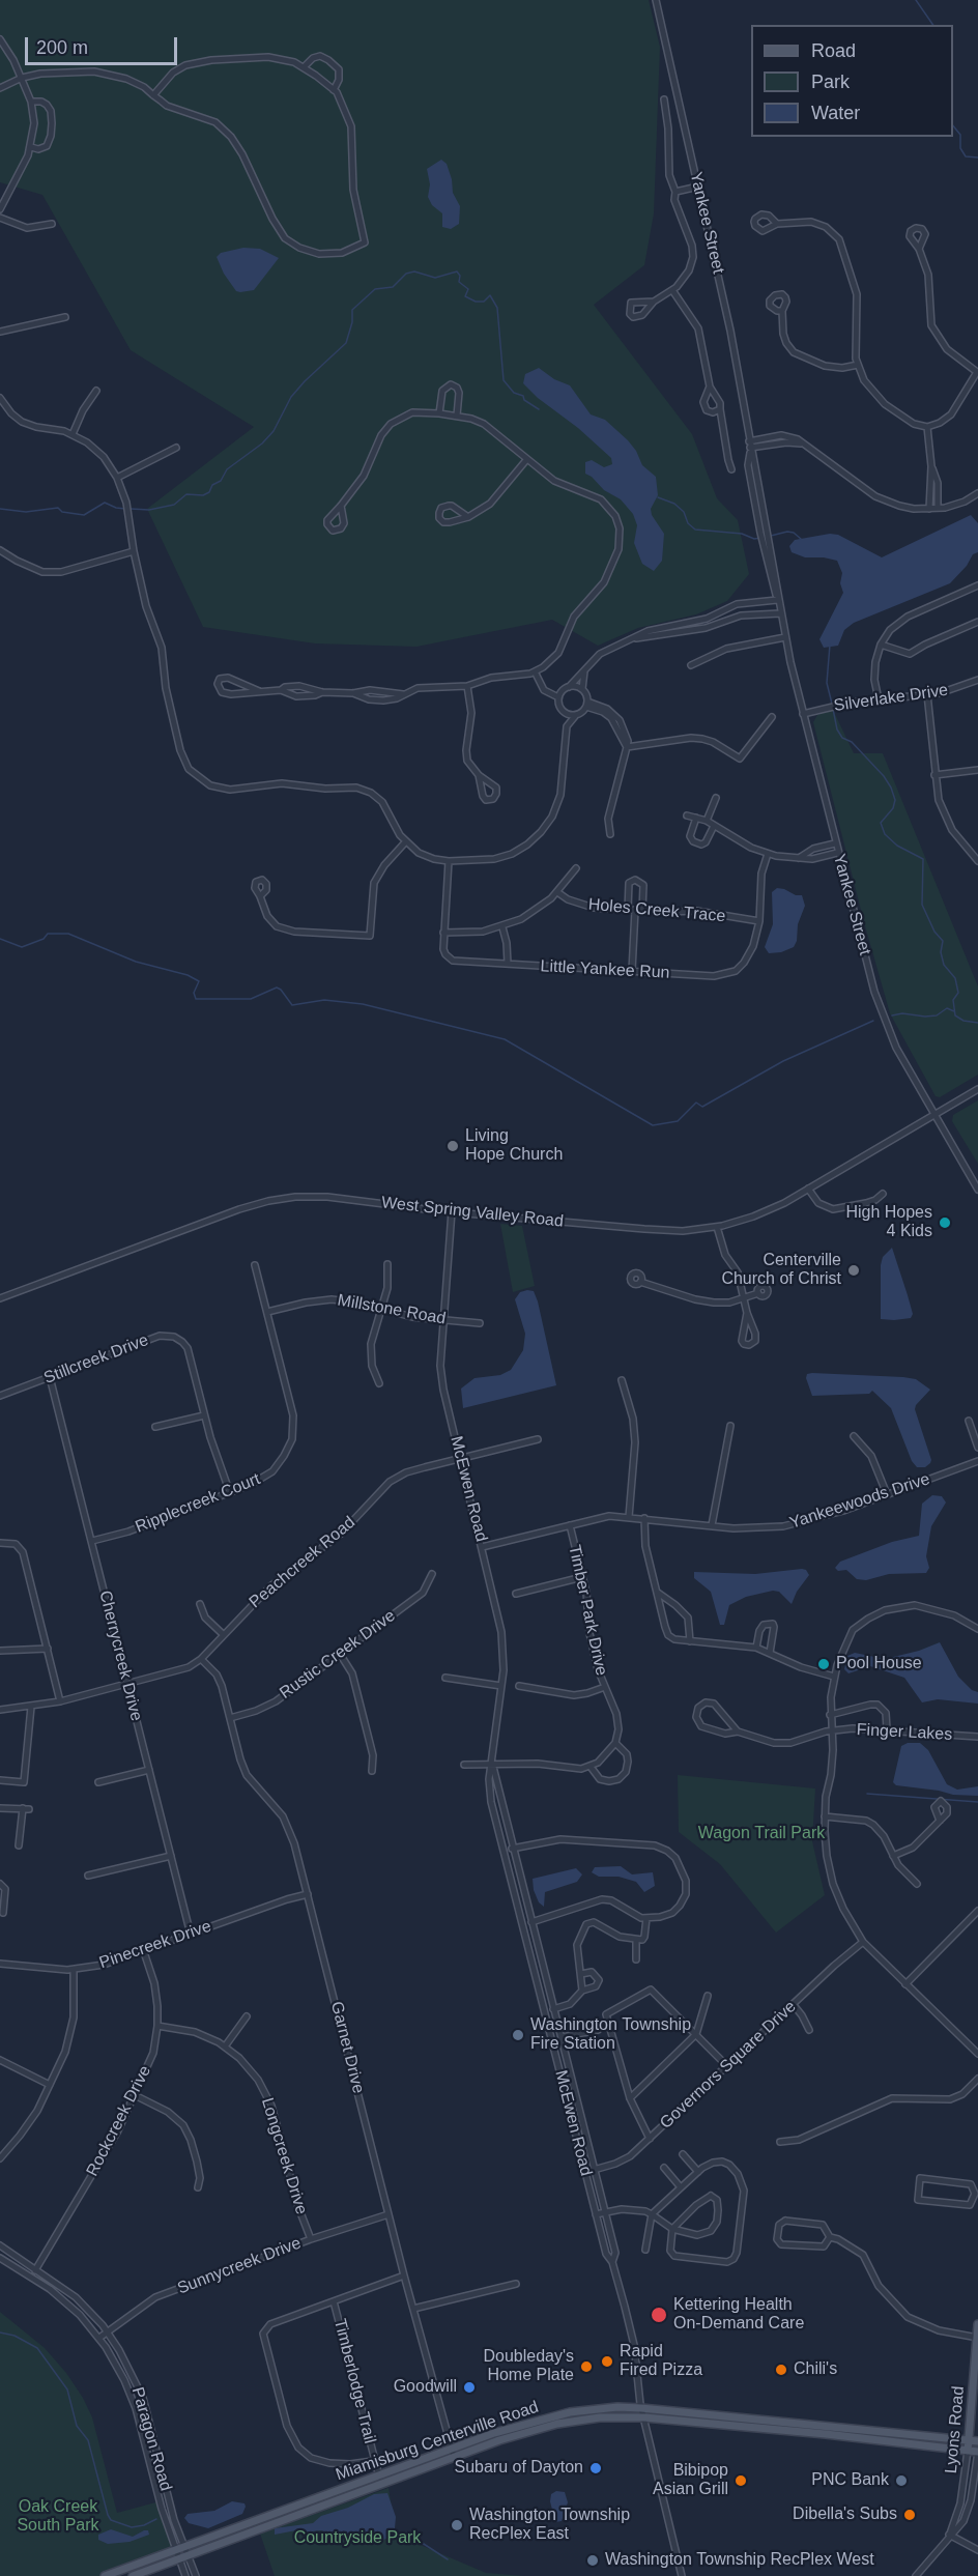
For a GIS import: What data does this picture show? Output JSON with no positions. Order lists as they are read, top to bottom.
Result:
{
  "streets": {
    "main road": ["Lyons Road", "Miamisburg Centerville Road"],
    "street": [
      "Yankee Street",
      "Silverlake Drive",
      "Holes Creek Trace",
      "Little Yankee Run",
      "West Spring Valley Road",
      "Millstone Road",
      "Stillcreek Drive",
      "McEwen Road",
      "Yankeewoods Drive",
      "Ripplecreek Court",
      "Peachcreek Road",
      "Timber Park Drive",
      "Rustic Creek Drive",
      "Cherrycreek Drive",
      "Finger Lakes",
      "Pinecreek Drive",
      "Garnet Drive",
      "Governors Square Drive",
      "Rockcreek Drive",
      "Longcreek Drive",
      "Sunnycreek Drive",
      "Timberlodge Trail",
      "Paragon Road"
    ]
  },
  "crossings": [
    ["Yankee Street", "Silverlake Drive"],
    ["Yankee Street", "West Spring Valley Road"],
    ["Holes Creek Trace", "Little Yankee Run"],
    ["West Spring Valley Road", "McEwen Road"],
    ["Millstone Road", "McEwen Road"],
    ["Millstone Road", "Ripplecreek Court"],
    ["Stillcreek Drive", "Ripplecreek Court"],
    ["Stillcreek Drive", "Cherrycreek Drive"],
    ["McEwen Road", "Yankeewoods Drive"],
    ["McEwen Road", "Peachcreek Road"],
    ["McEwen Road", "Governors Square Drive"],
    ["McEwen Road", "Miamisburg Centerville Road"],
    ["Yankeewoods Drive", "Timber Park Drive"],
    ["Ripplecreek Court", "Cherrycreek Drive"],
    ["Peachcreek Road", "Cherrycreek Drive"],
    ["Peachcreek Road", "Garnet Drive"],
    ["Rustic Creek Drive", "Garnet Drive"],
    ["Cherrycreek Drive", "Pinecreek Drive"],
    ["Pinecreek Drive", "Garnet Drive"],
    ["Pinecreek Drive", "Rockcreek Drive"],
    ["Garnet Drive", "Sunnycreek Drive"],
    ["Garnet Drive", "Timberlodge Trail"],
    ["Garnet Drive", "Miamisburg Centerville Road"],
    ["Rockcreek Drive", "Longcreek Drive"],
    ["Rockcreek Drive", "Paragon Road"],
    ["Longcreek Drive", "Sunnycreek Drive"],
    ["Sunnycreek Drive", "Paragon Road"],
    ["Timberlodge Trail", "Miamisburg Centerville Road"],
    ["Lyons Road", "Miamisburg Centerville Road"],
    ["Paragon Road", "Miamisburg Centerville Road"]
  ],
  "parks": ["Wagon Trail Park", "Oak Creek South Park", "Countryside Park"],
  "places": [
    "Living Hope Church",
    "High Hopes 4 Kids",
    "Centerville Church of Christ",
    "Pool House",
    "Washington Township Fire Station",
    "Kettering Health On-Demand Care",
    "Rapid Fired Pizza",
    "Doubleday's Home Plate",
    "Chili's",
    "Goodwill",
    "Subaru of Dayton",
    "Bibipop Asian Grill",
    "PNC Bank",
    "Dibella's Subs",
    "Washington Township RecPlex East",
    "Washington Township RecPlex West"
  ],
  "legend": ["Road", "Park", "Water"],
  "scale_bar": "200 m"
}
